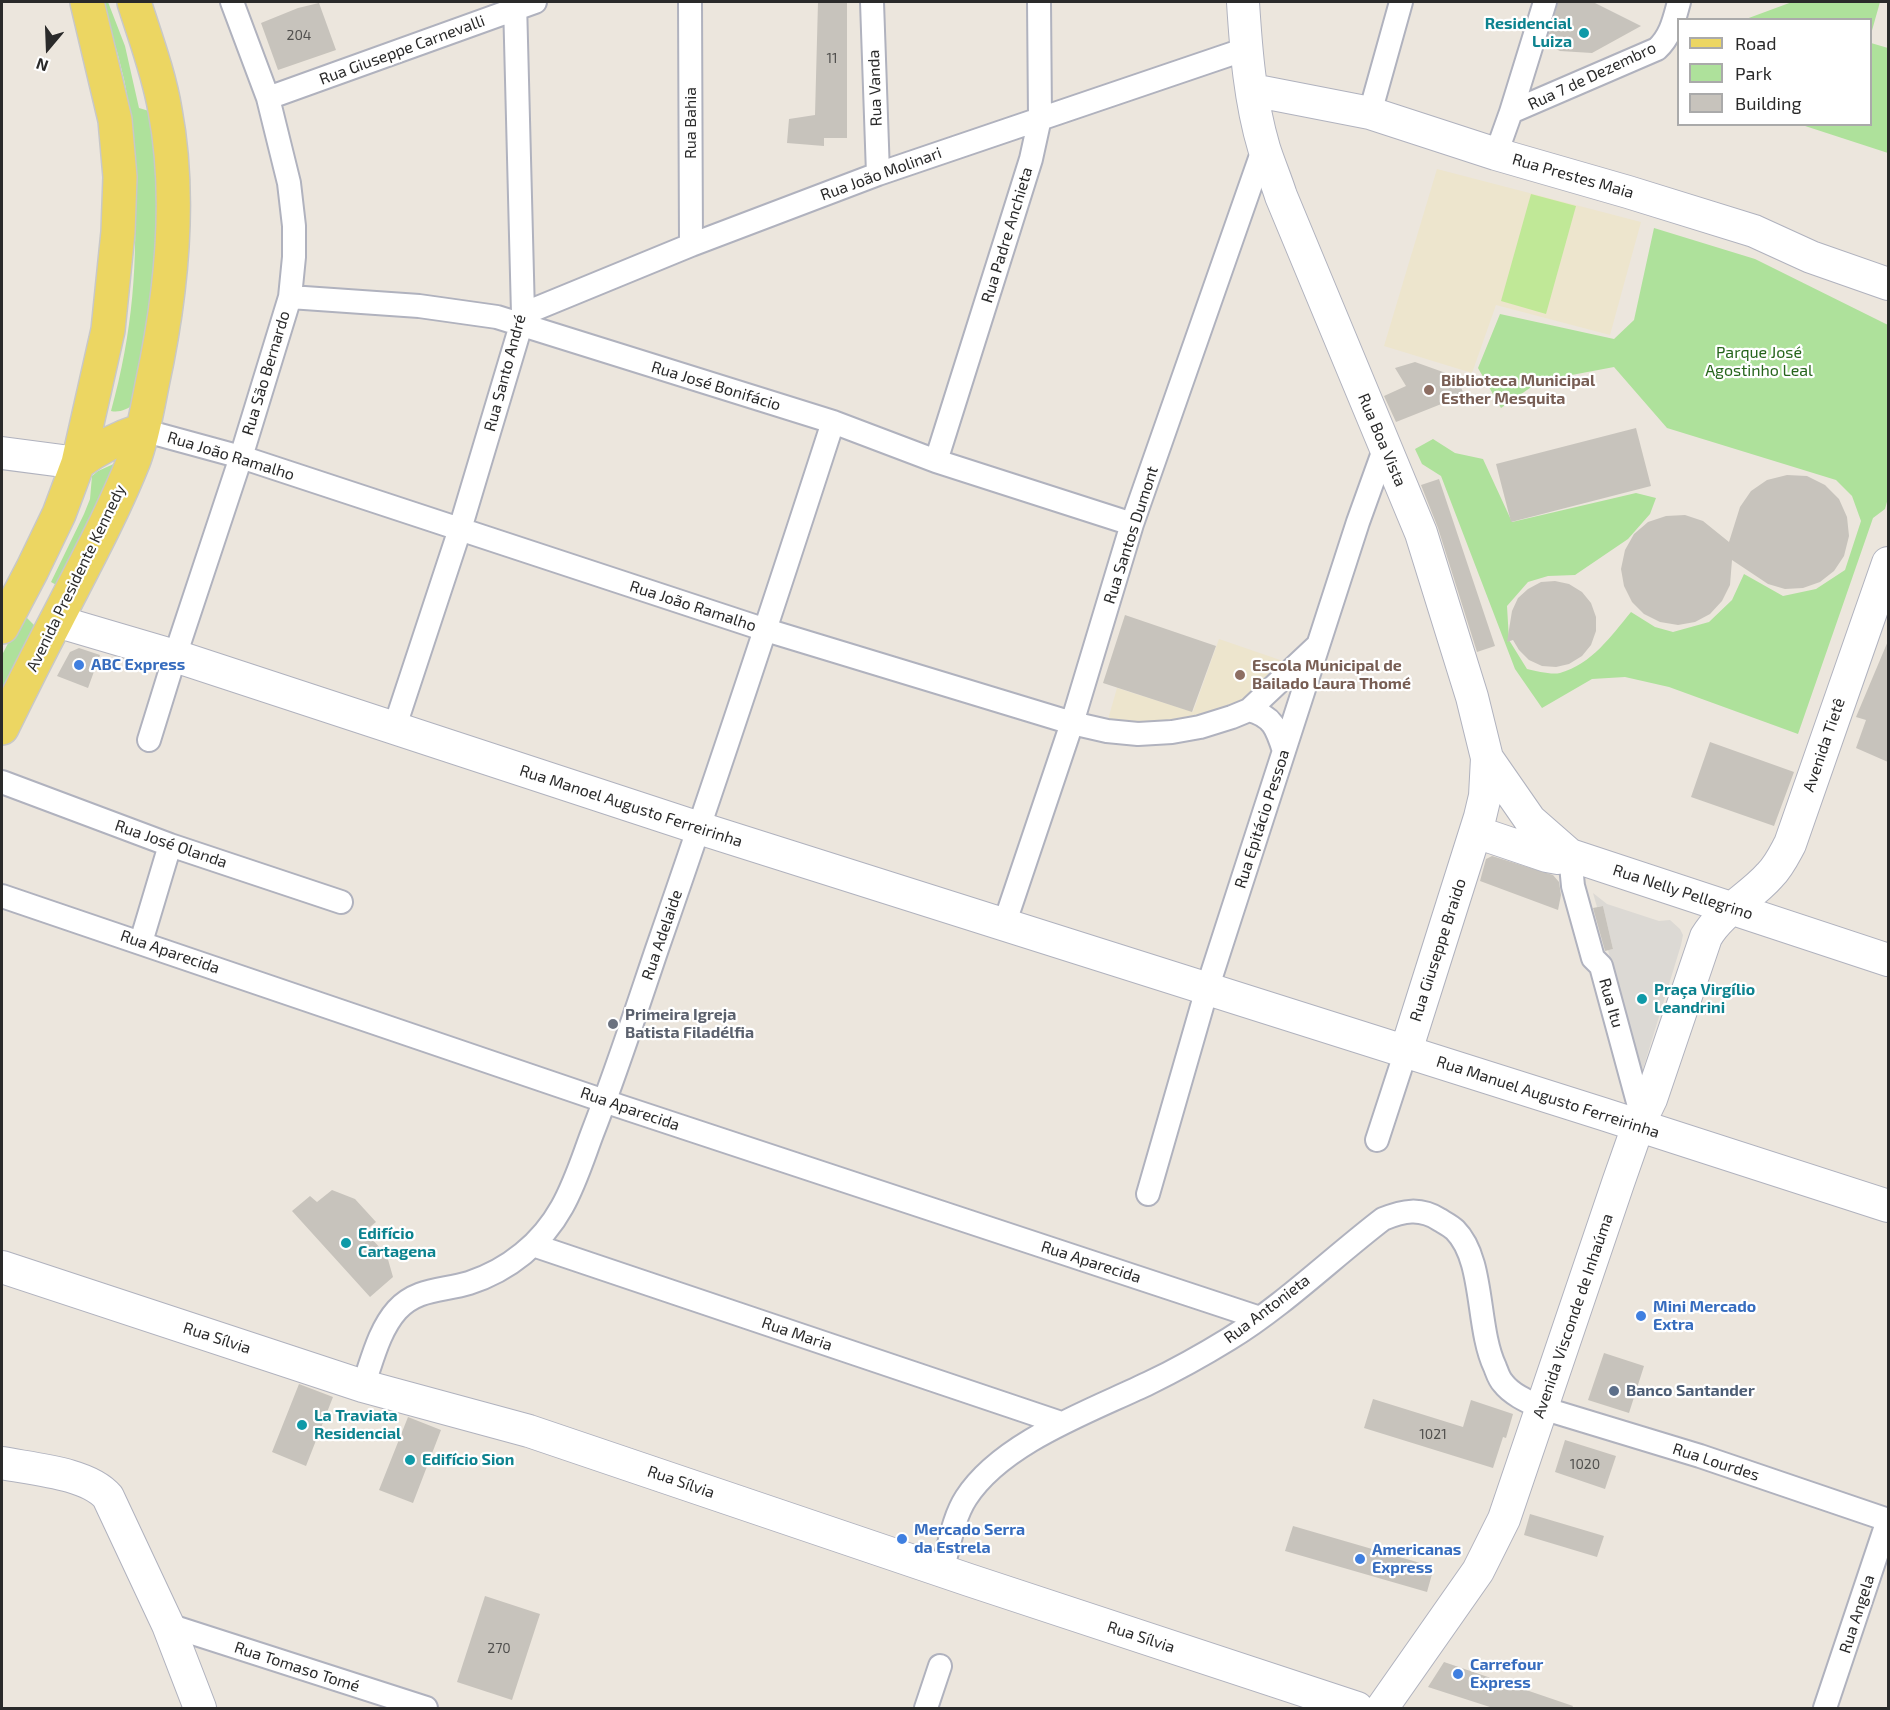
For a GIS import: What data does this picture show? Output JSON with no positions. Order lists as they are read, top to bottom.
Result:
{
  "streets": {
    "main road": [
      "Rua Prestes Maia",
      "Rua Boa Vista",
      "Avenida Presidente Kennedy",
      "Avenida Tietê",
      "Rua Manoel Augusto Ferreirinha",
      "Rua Nelly Pellegrino",
      "Rua Giuseppe Braido",
      "Rua Manuel Augusto Ferreirinha",
      "Avenida Visconde de Inhaúma",
      "Rua Sílvia"
    ],
    "street": [
      "Rua Giuseppe Carnevalli",
      "Rua 7 de Dezembro",
      "Rua Vanda",
      "Rua Bahia",
      "Rua João Molinari",
      "Rua Padre Anchieta",
      "Rua São Bernardo",
      "Rua Santo André",
      "Rua José Bonifácio",
      "Rua João Ramalho",
      "Rua Santos Dumont",
      "Rua Epitácio Pessoa",
      "Rua José Olanda",
      "Rua Adelaide",
      "Rua Aparecida",
      "Rua Itu",
      "Rua Antonieta",
      "Rua Maria",
      "Rua Lourdes",
      "Rua Angela",
      "Rua Tomaso Tomé"
    ]
  },
  "crossings": [
    ["Rua Giuseppe Carnevalli", "Rua São Bernardo"],
    ["Rua Giuseppe Carnevalli", "Rua Santo André"],
    ["Rua Vanda", "Rua João Molinari"],
    ["Rua Bahia", "Rua João Molinari"],
    ["Rua João Molinari", "Rua Padre Anchieta"],
    ["Rua João Molinari", "Rua Santo André"],
    ["Rua João Molinari", "Rua José Bonifácio"],
    ["Rua João Molinari", "Rua Boa Vista"],
    ["Rua Prestes Maia", "Rua Boa Vista"],
    ["Rua Padre Anchieta", "Rua José Bonifácio"],
    ["Rua São Bernardo", "Rua José Bonifácio"],
    ["Rua São Bernardo", "Rua João Ramalho"],
    ["Rua São Bernardo", "Rua Manoel Augusto Ferreirinha"],
    ["Rua Santo André", "Rua José Bonifácio"],
    ["Rua Santo André", "Rua João Ramalho"],
    ["Rua Santo André", "Rua Manoel Augusto Ferreirinha"],
    ["Rua José Bonifácio", "Rua Santos Dumont"],
    ["Rua José Bonifácio", "Rua Adelaide"],
    ["Rua Boa Vista", "Rua Santos Dumont"],
    ["Rua Boa Vista", "Rua Epitácio Pessoa"],
    ["Rua Boa Vista", "Rua Nelly Pellegrino"],
    ["Rua Boa Vista", "Rua Giuseppe Braido"],
    ["Rua Boa Vista", "Rua Itu"],
    ["Rua João Ramalho", "Rua Santos Dumont"],
    ["Rua João Ramalho", "Avenida Presidente Kennedy"],
    ["Rua João Ramalho", "Rua Epitácio Pessoa"],
    ["Rua João Ramalho", "Rua Adelaide"],
    ["Rua Santos Dumont", "Rua Manoel Augusto Ferreirinha"],
    ["Avenida Presidente Kennedy", "Rua Manoel Augusto Ferreirinha"],
    ["Avenida Tietê", "Rua Nelly Pellegrino"],
    ["Avenida Tietê", "Avenida Visconde de Inhaúma"],
    ["Rua Manoel Augusto Ferreirinha", "Rua Epitácio Pessoa"],
    ["Rua Manoel Augusto Ferreirinha", "Rua Adelaide"],
    ["Rua Manoel Augusto Ferreirinha", "Rua Manuel Augusto Ferreirinha"],
    ["Rua Epitácio Pessoa", "Rua Manuel Augusto Ferreirinha"],
    ["Rua Nelly Pellegrino", "Rua Giuseppe Braido"],
    ["Rua Nelly Pellegrino", "Rua Itu"],
    ["Rua Nelly Pellegrino", "Avenida Visconde de Inhaúma"],
    ["Rua Adelaide", "Rua Aparecida"],
    ["Rua Adelaide", "Rua Maria"],
    ["Rua Adelaide", "Rua Sílvia"],
    ["Rua Giuseppe Braido", "Rua Manuel Augusto Ferreirinha"],
    ["Rua Aparecida", "Rua Antonieta"],
    ["Rua Itu", "Rua Manuel Augusto Ferreirinha"],
    ["Rua Itu", "Avenida Visconde de Inhaúma"],
    ["Rua Manuel Augusto Ferreirinha", "Avenida Visconde de Inhaúma"],
    ["Rua Antonieta", "Avenida Visconde de Inhaúma"],
    ["Rua Antonieta", "Rua Maria"],
    ["Rua Antonieta", "Rua Sílvia"],
    ["Rua Antonieta", "Rua Lourdes"],
    ["Avenida Visconde de Inhaúma", "Rua Lourdes"],
    ["Rua Lourdes", "Rua Angela"]
  ],
  "parks": ["Parque José Agostinho Leal"],
  "places": [
    "Residencial Luiza",
    "Biblioteca Municipal Esther Mesquita",
    "ABC Express",
    "Escola Municipal de Bailado Laura Thomé",
    "Praça Virgílio Leandrini",
    "Primeira Igreja Batista Filadélfia",
    "Edifício Cartagena",
    "Mini Mercado Extra",
    "Banco Santander",
    "La Traviata Residencial",
    "Edifício Sion",
    "Mercado Serra da Estrela",
    "Americanas Express",
    "Carrefour Express"
  ],
  "house_numbers": [
    "204",
    "11",
    "1021",
    "1020",
    "270"
  ],
  "legend": ["Road", "Park", "Building"],
  "north": "bottom"
}
